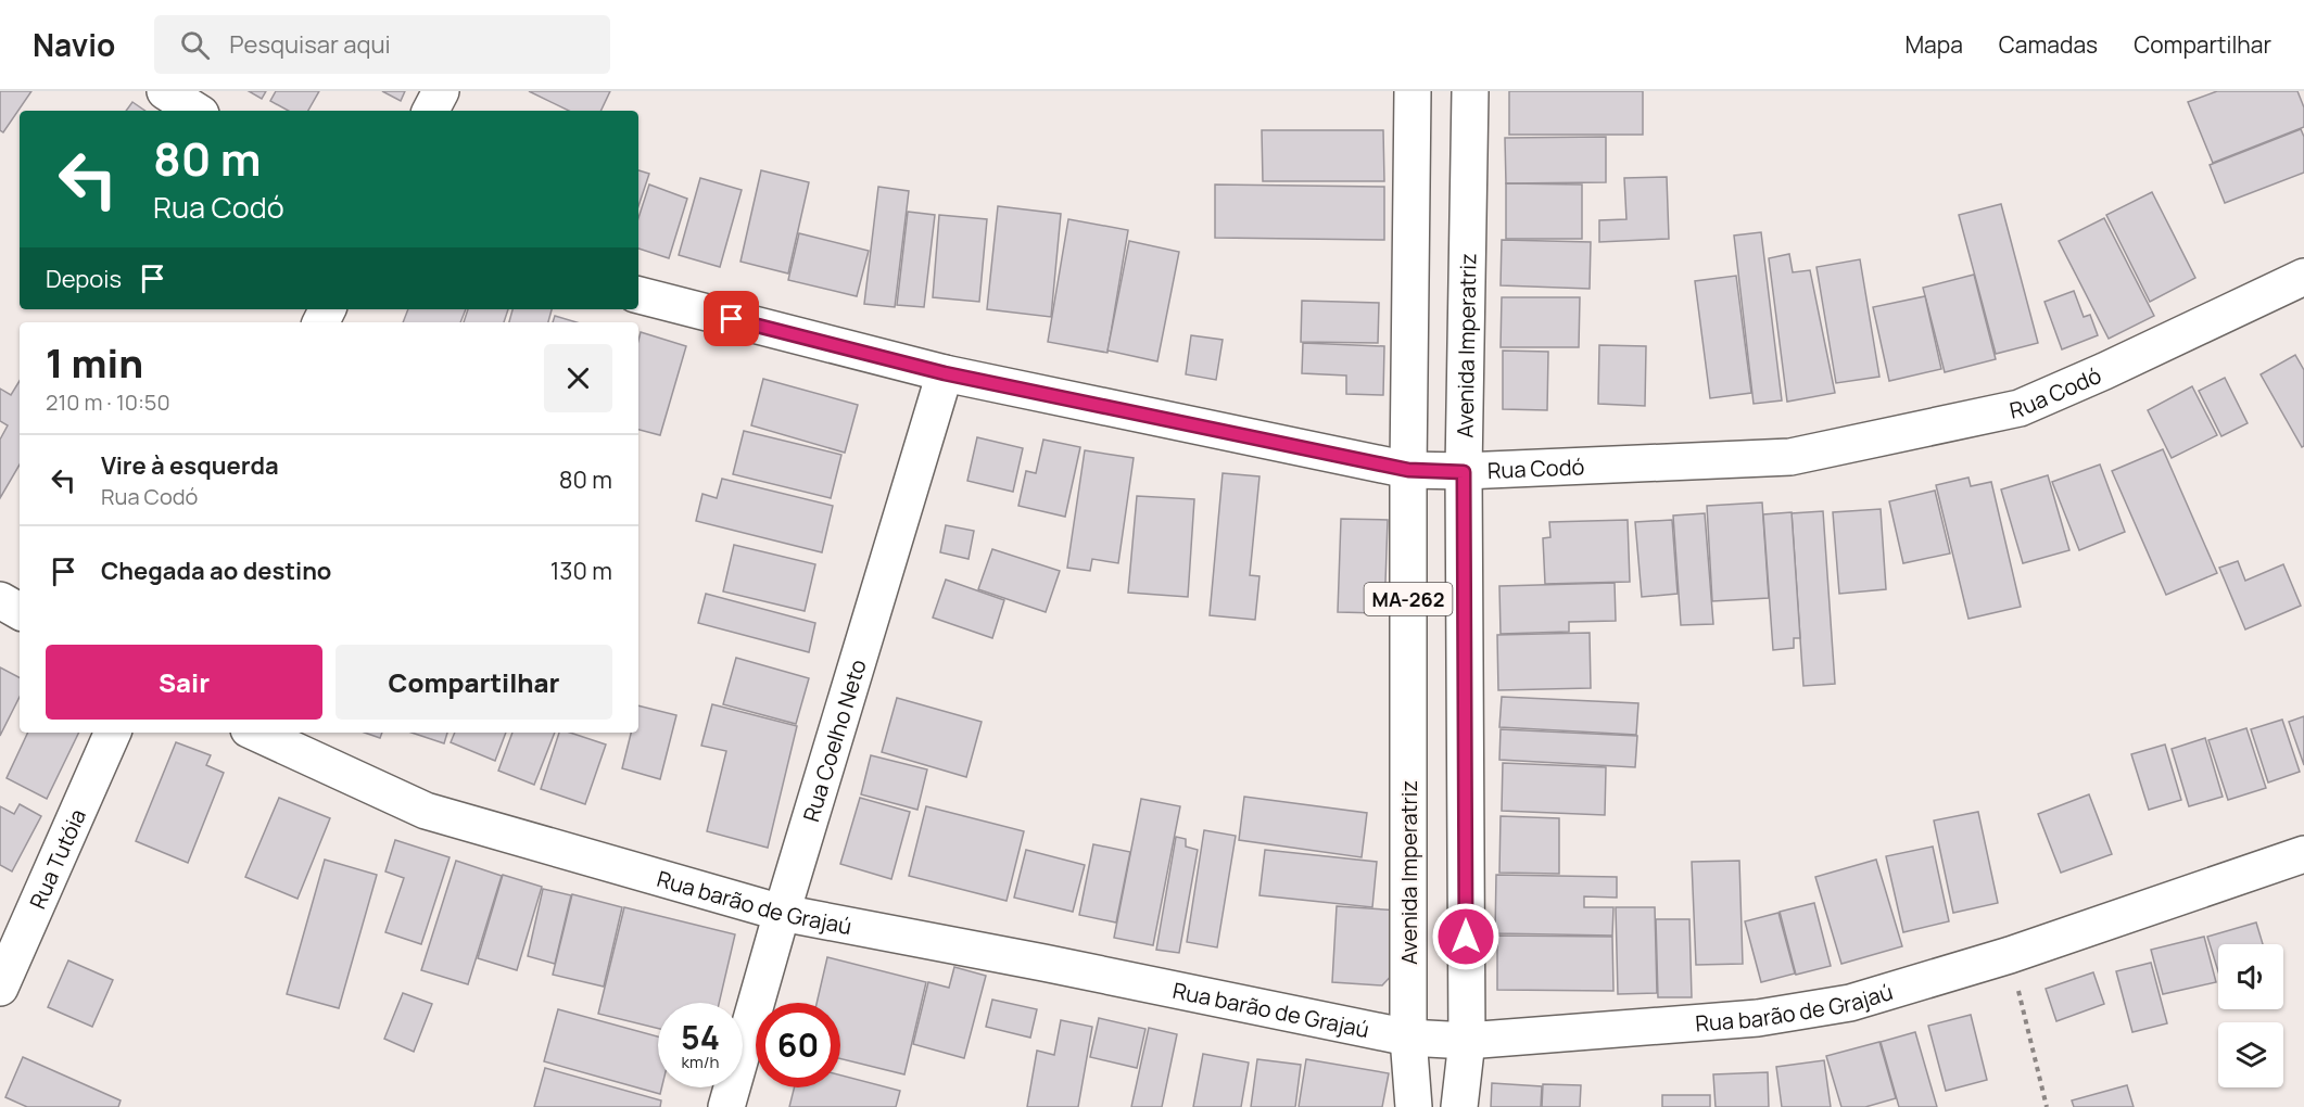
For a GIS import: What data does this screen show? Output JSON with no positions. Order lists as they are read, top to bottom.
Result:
{
  "streets": {
    "street": [
      "Avenida Imperatriz",
      "Rua Codó",
      "MA-262",
      "Rua Coelho Neto",
      "Rua Tutóia",
      "Rua barão de Grajaú"
    ]
  },
  "crossings": [
    ["Avenida Imperatriz", "Rua Codó"],
    ["Avenida Imperatriz", "Rua barão de Grajaú"],
    ["Rua Codó", "Rua Coelho Neto"],
    ["Rua Coelho Neto", "Rua barão de Grajaú"]
  ],
  "page": {
    "header": "Navio",
    "search": "Pesquisar aqui",
    "nav": ["Mapa", "Camadas", "Compartilhar"],
    "turn": ["80 m", "Rua Codó"],
    "then": "Depois",
    "heading": ["1 min", "210 m · 10:50"],
    "list": [
      {
        "name": "Vire à esquerda",
        "note": "Rua Codó",
        "value": "80 m"
      },
      {
        "name": "Chegada ao destino",
        "value": "130 m"
      }
    ],
    "buttons": ["Sair", "Compartilhar"],
    "speed": "54 km/h",
    "limit": "60"
  }
}
